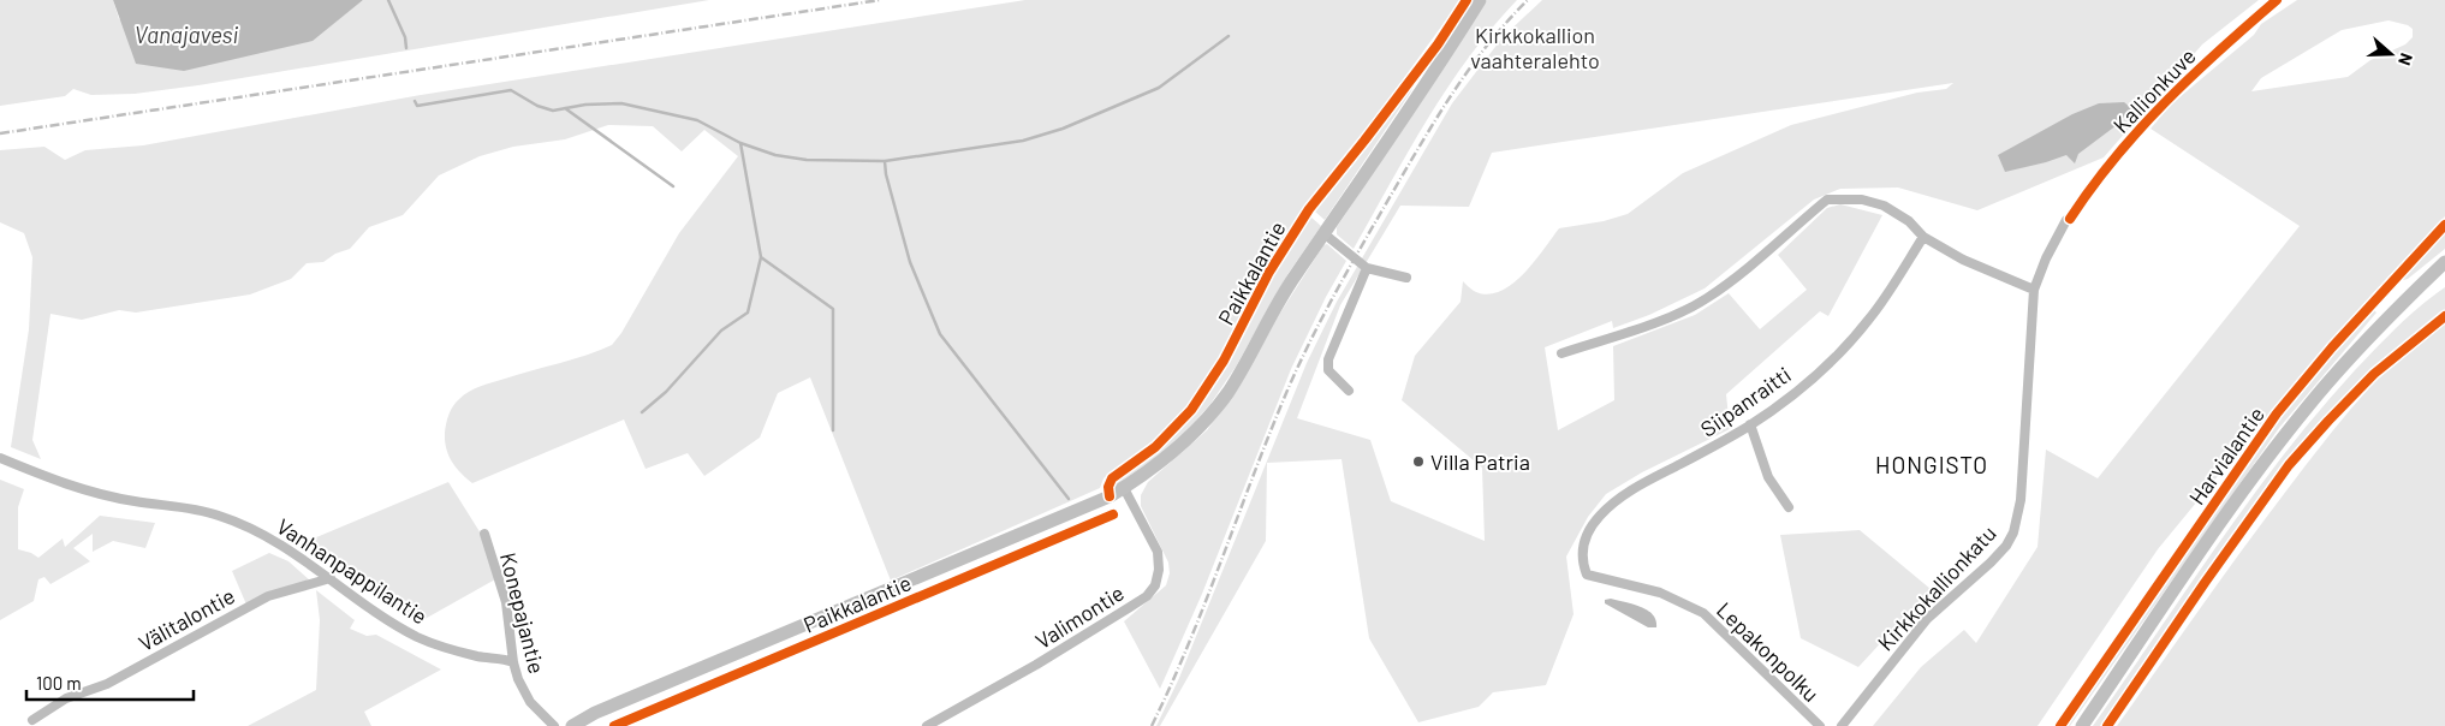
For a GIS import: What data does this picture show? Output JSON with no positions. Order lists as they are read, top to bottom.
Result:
{
  "streets": {
    "street": [
      "Paikkalantie",
      "Siipanraitti",
      "Harvialantie",
      "Vanhanpappilantie",
      "Kirkkokallionkatu",
      "Konepajantie",
      "Valimontie",
      "Välitalontie",
      "Lepakonpolku"
    ],
    "cycle path": ["Kallionkuve"]
  },
  "crossings": [
    ["Paikkalantie", "Valimontie"],
    ["Siipanraitti", "Lepakonpolku"],
    ["Vanhanpappilantie", "Konepajantie"],
    ["Vanhanpappilantie", "Välitalontie"]
  ],
  "districts": ["HONGISTO"],
  "water": ["Vanajavesi"],
  "parks": ["Kirkkokallion vaahteralehto"],
  "places": ["Villa Patria"],
  "scale_bar": "100 m",
  "north": "right"
}
